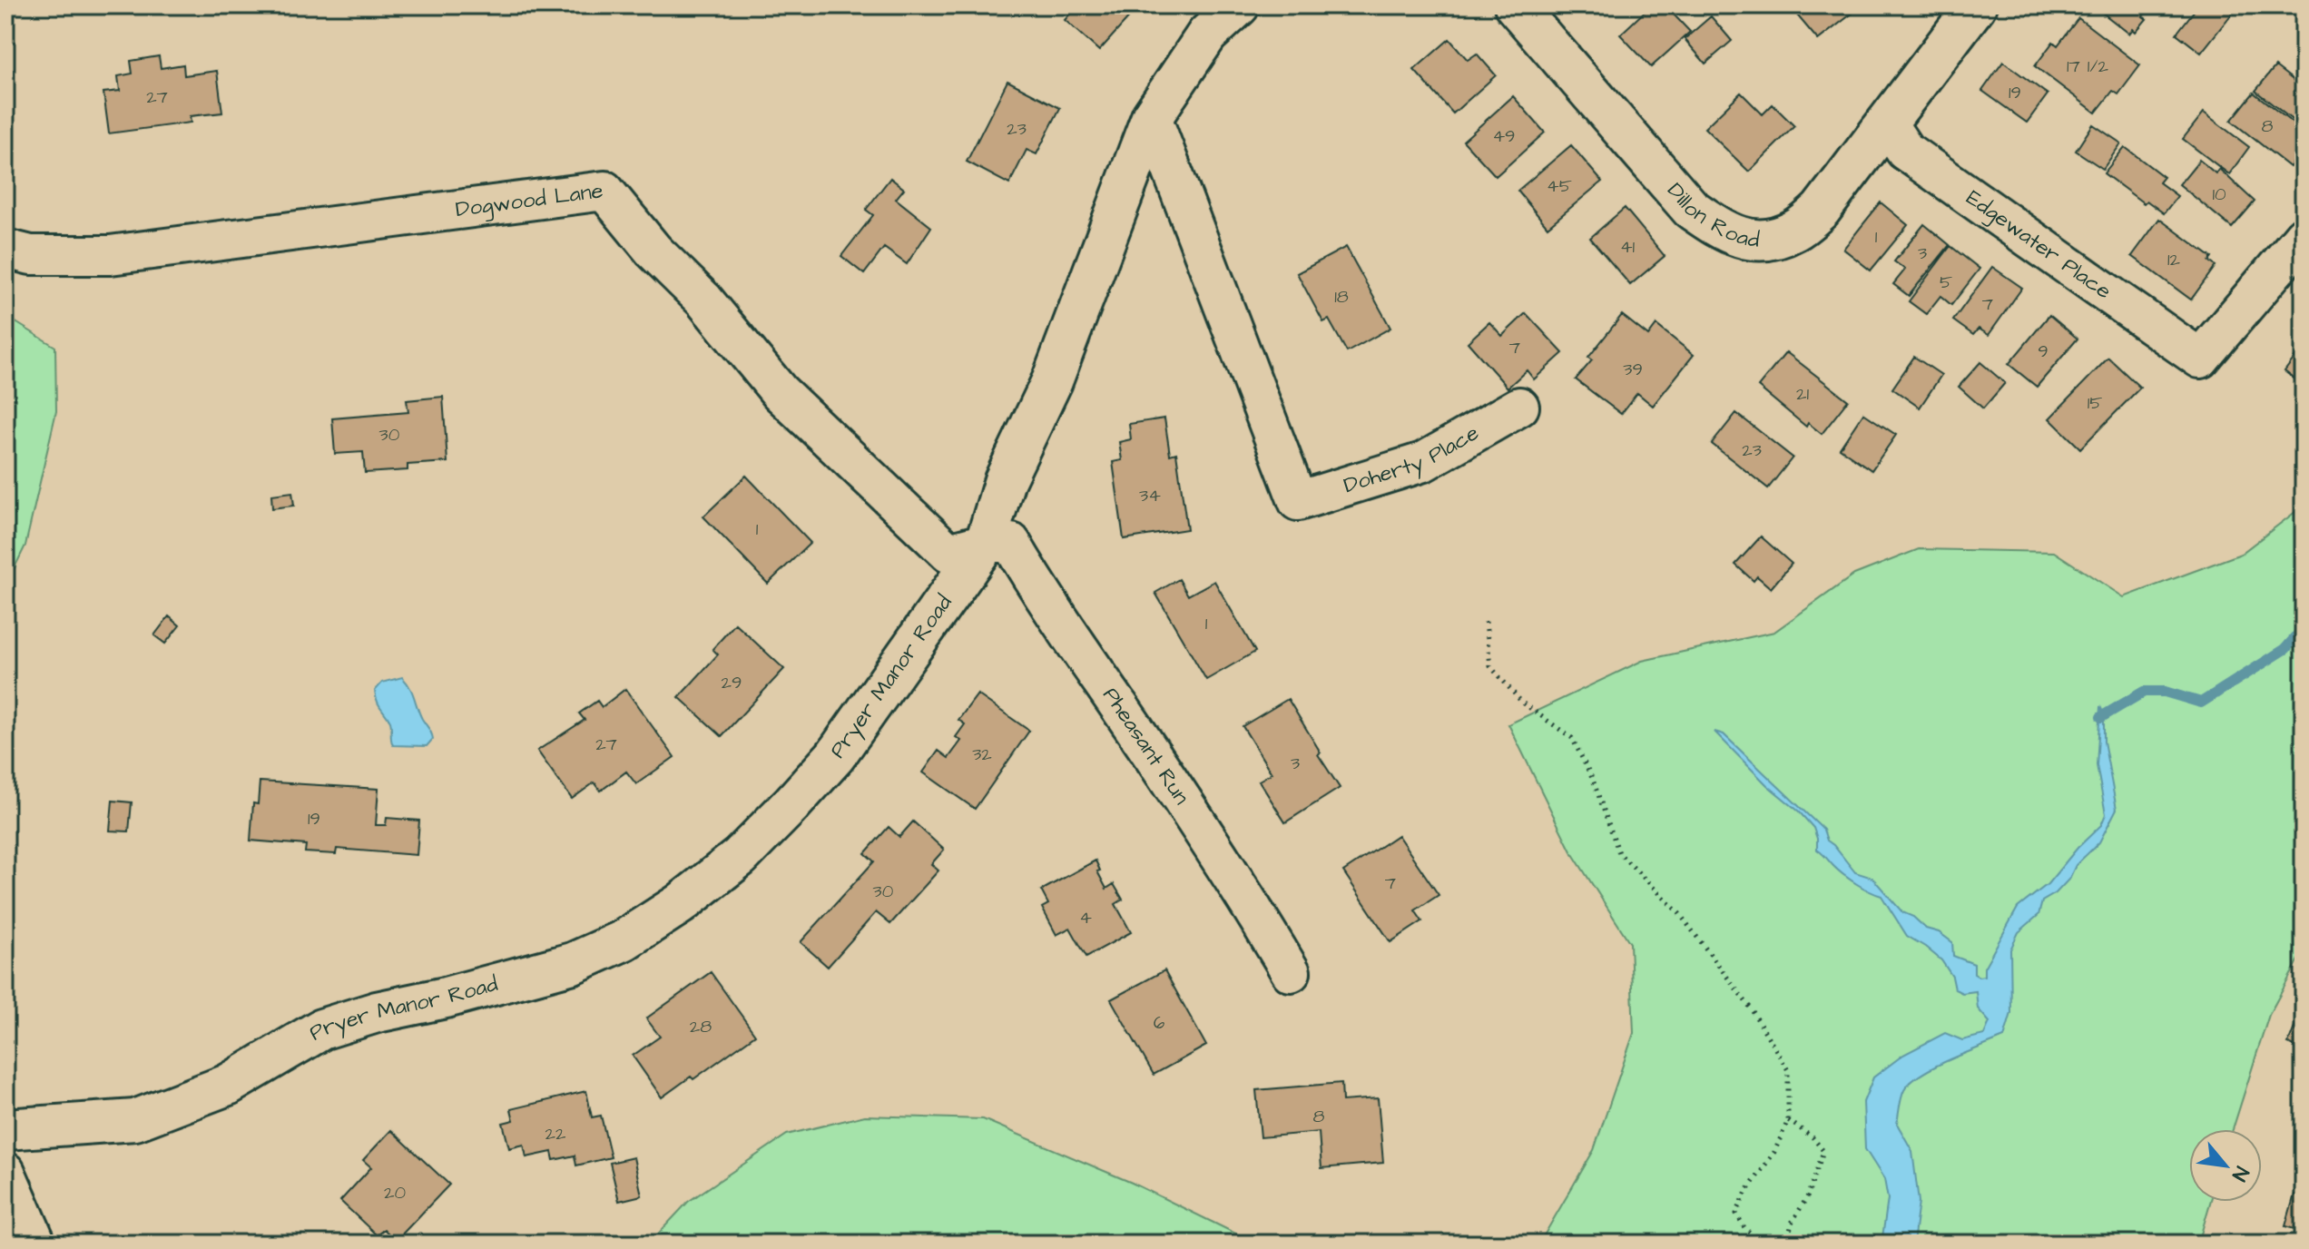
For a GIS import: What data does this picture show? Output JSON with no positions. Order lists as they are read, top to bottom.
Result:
{
  "streets": {
    "street": [
      "Dogwood Lane",
      "Dillon Road",
      "Edgewater Place",
      "Doherty Place",
      "Pryer Manor Road",
      "Pheasant Run"
    ]
  },
  "crossings": [
    ["Dogwood Lane", "Pryer Manor Road"],
    ["Dogwood Lane", "Pheasant Run"],
    ["Dillon Road", "Edgewater Place"],
    ["Doherty Place", "Pryer Manor Road"],
    ["Pryer Manor Road", "Pheasant Run"]
  ],
  "house_numbers": [
    "17 1/2",
    "19",
    "27",
    "8",
    "23",
    "49",
    "45",
    "10",
    "1",
    "41",
    "3",
    "12",
    "5",
    "18",
    "7",
    "7",
    "9",
    "39",
    "21",
    "15",
    "30",
    "23",
    "34",
    "1",
    "1",
    "29",
    "27",
    "32",
    "3",
    "19",
    "7",
    "30",
    "4",
    "6",
    "28",
    "8",
    "22",
    "20"
  ],
  "north": "bottom right"
}
